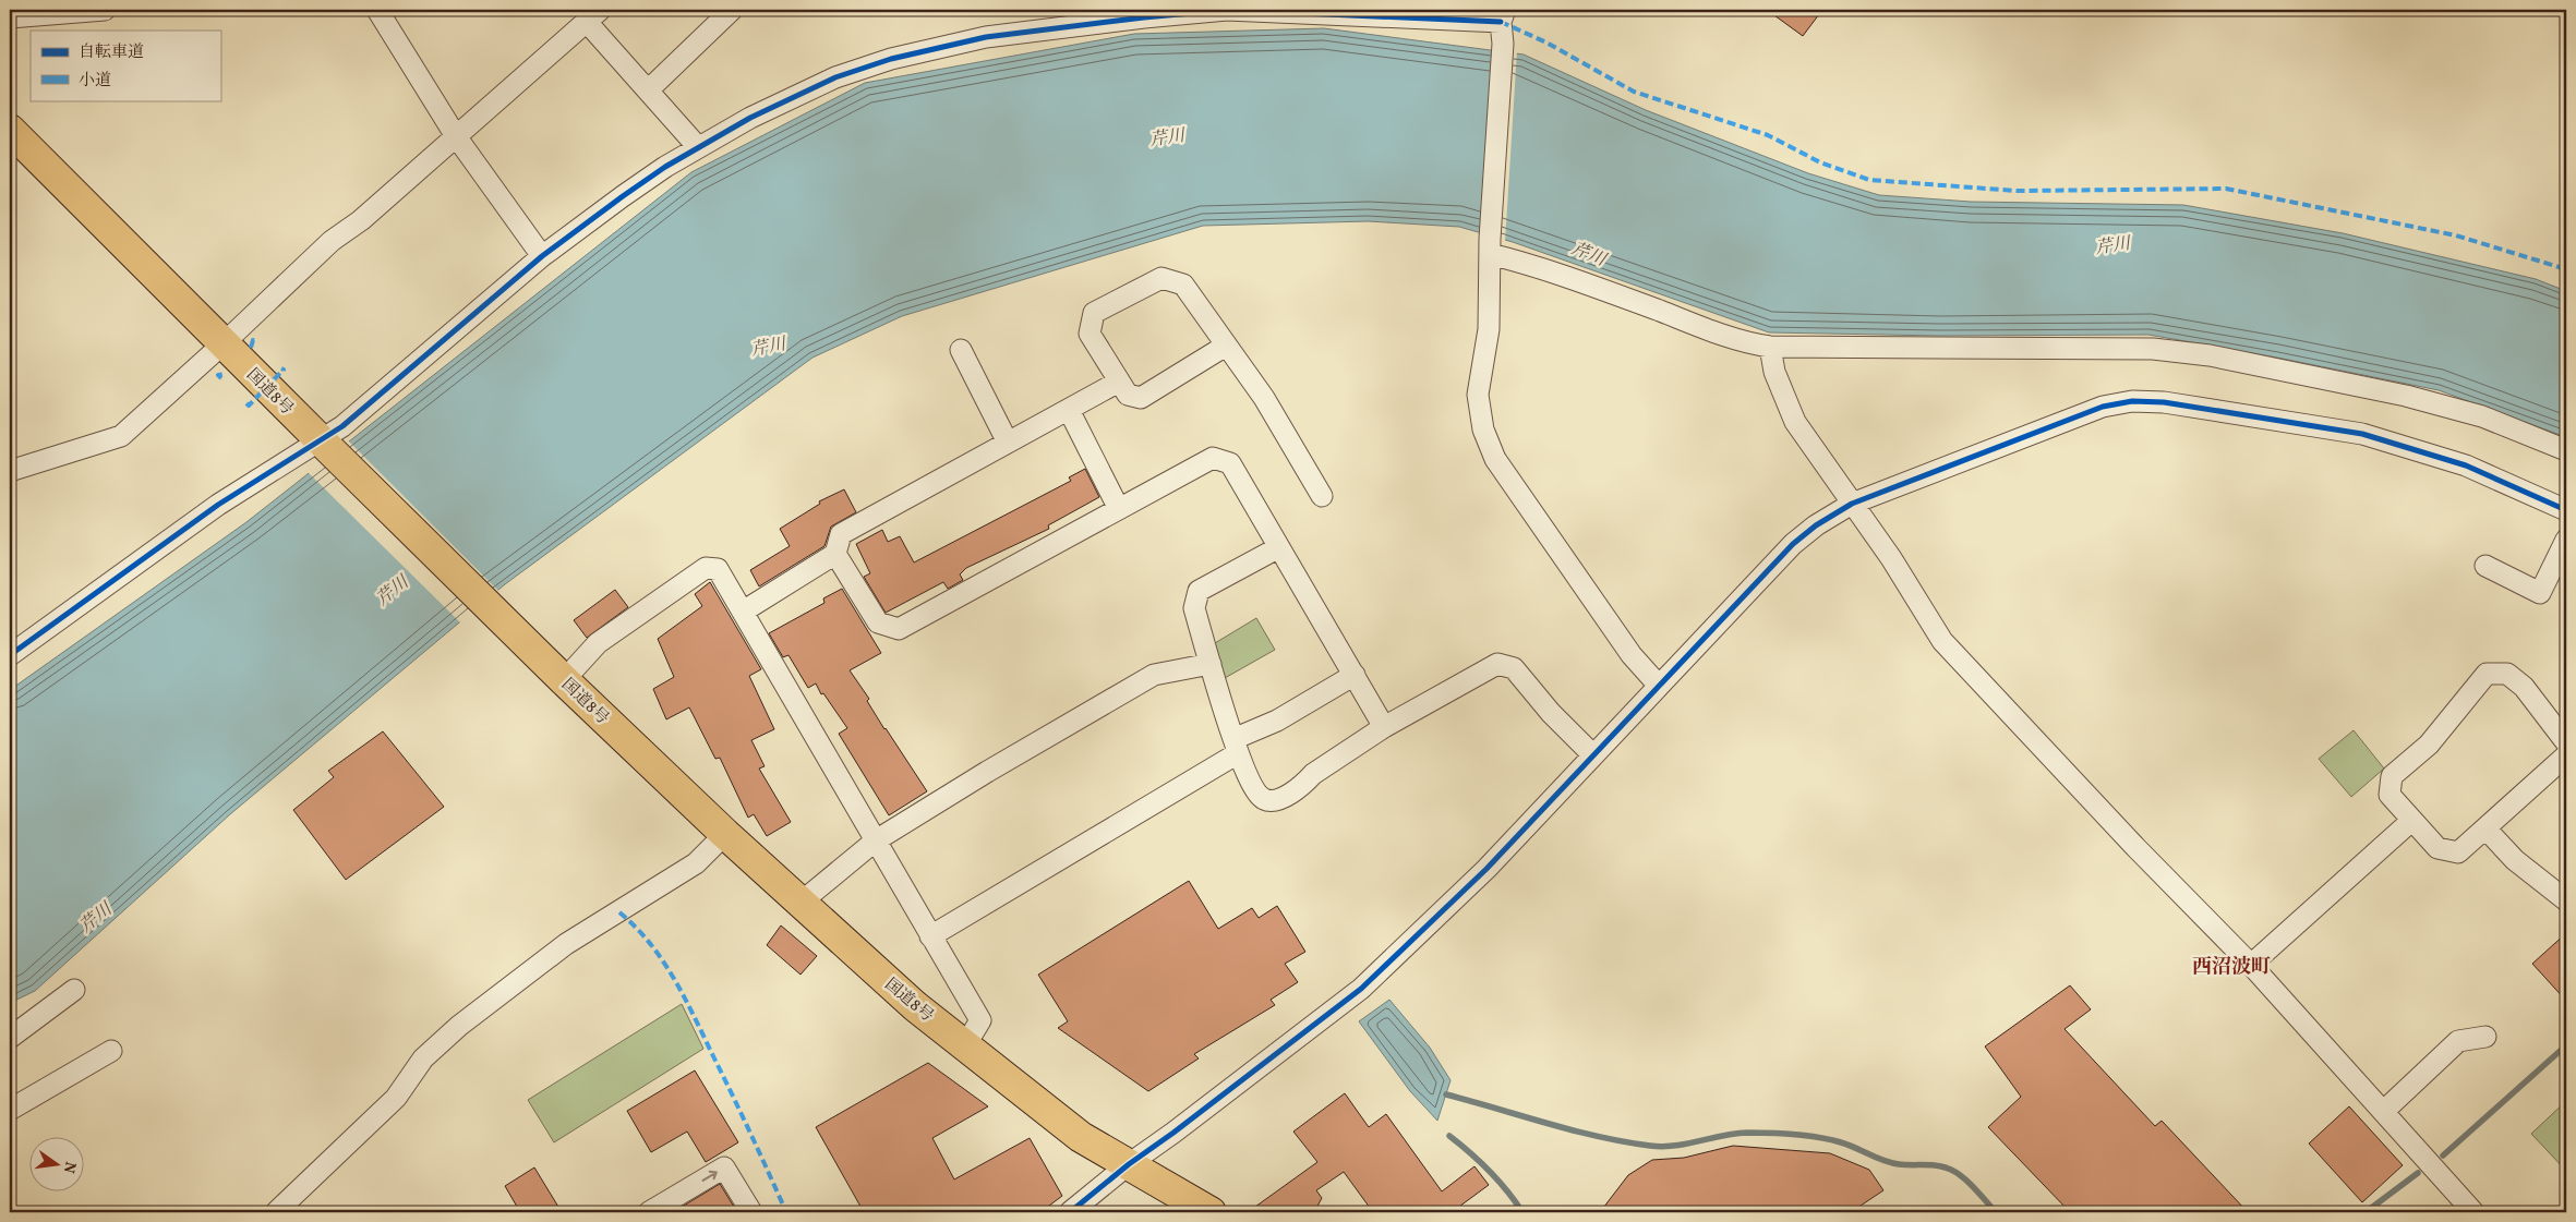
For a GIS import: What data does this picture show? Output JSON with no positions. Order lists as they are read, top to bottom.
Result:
{
  "streets": {
    "highway": ["国道8号"]
  },
  "districts": ["西沼波町"],
  "water": ["芹川"],
  "legend": ["自転車道", "小道"],
  "north": "right"
}
